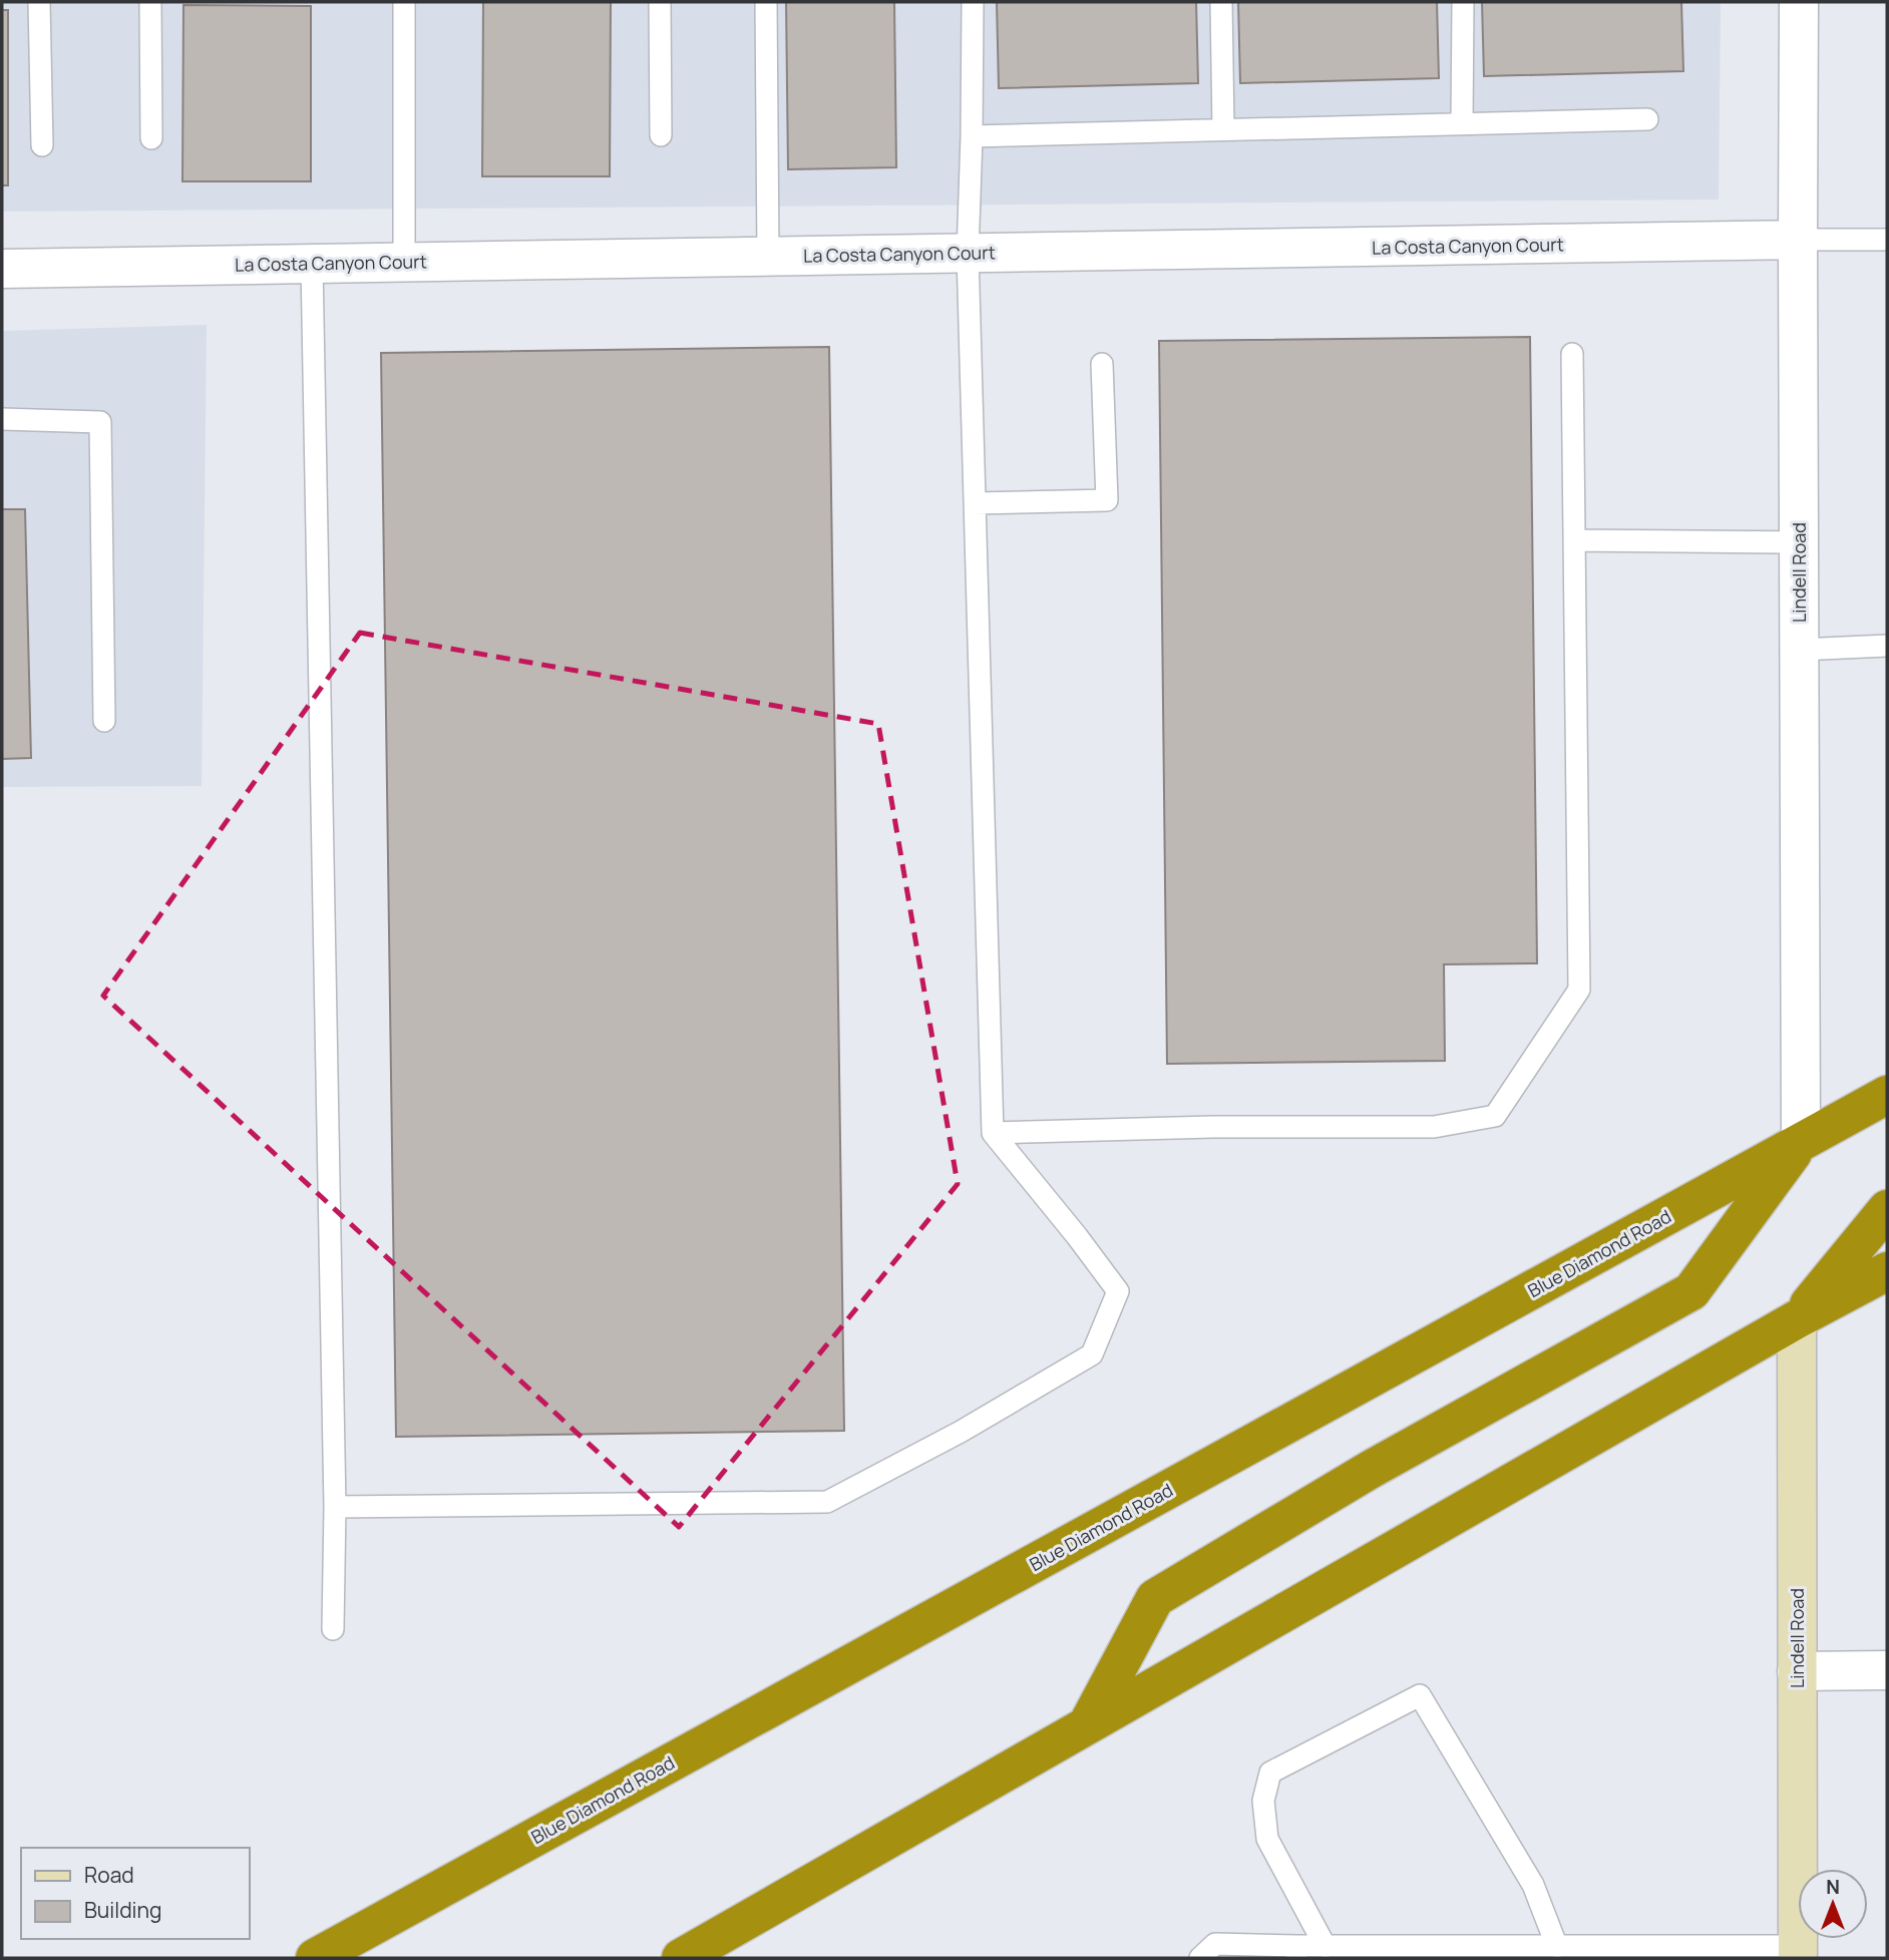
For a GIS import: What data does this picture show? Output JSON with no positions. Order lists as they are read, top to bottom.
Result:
{
  "streets": {
    "highway": ["Blue Diamond Road"],
    "street": ["La Costa Canyon Court", "Lindell Road"]
  },
  "crossings": [
    ["La Costa Canyon Court", "Lindell Road"],
    ["Lindell Road", "Blue Diamond Road"]
  ],
  "legend": ["Road", "Building"],
  "north": "top"
}
